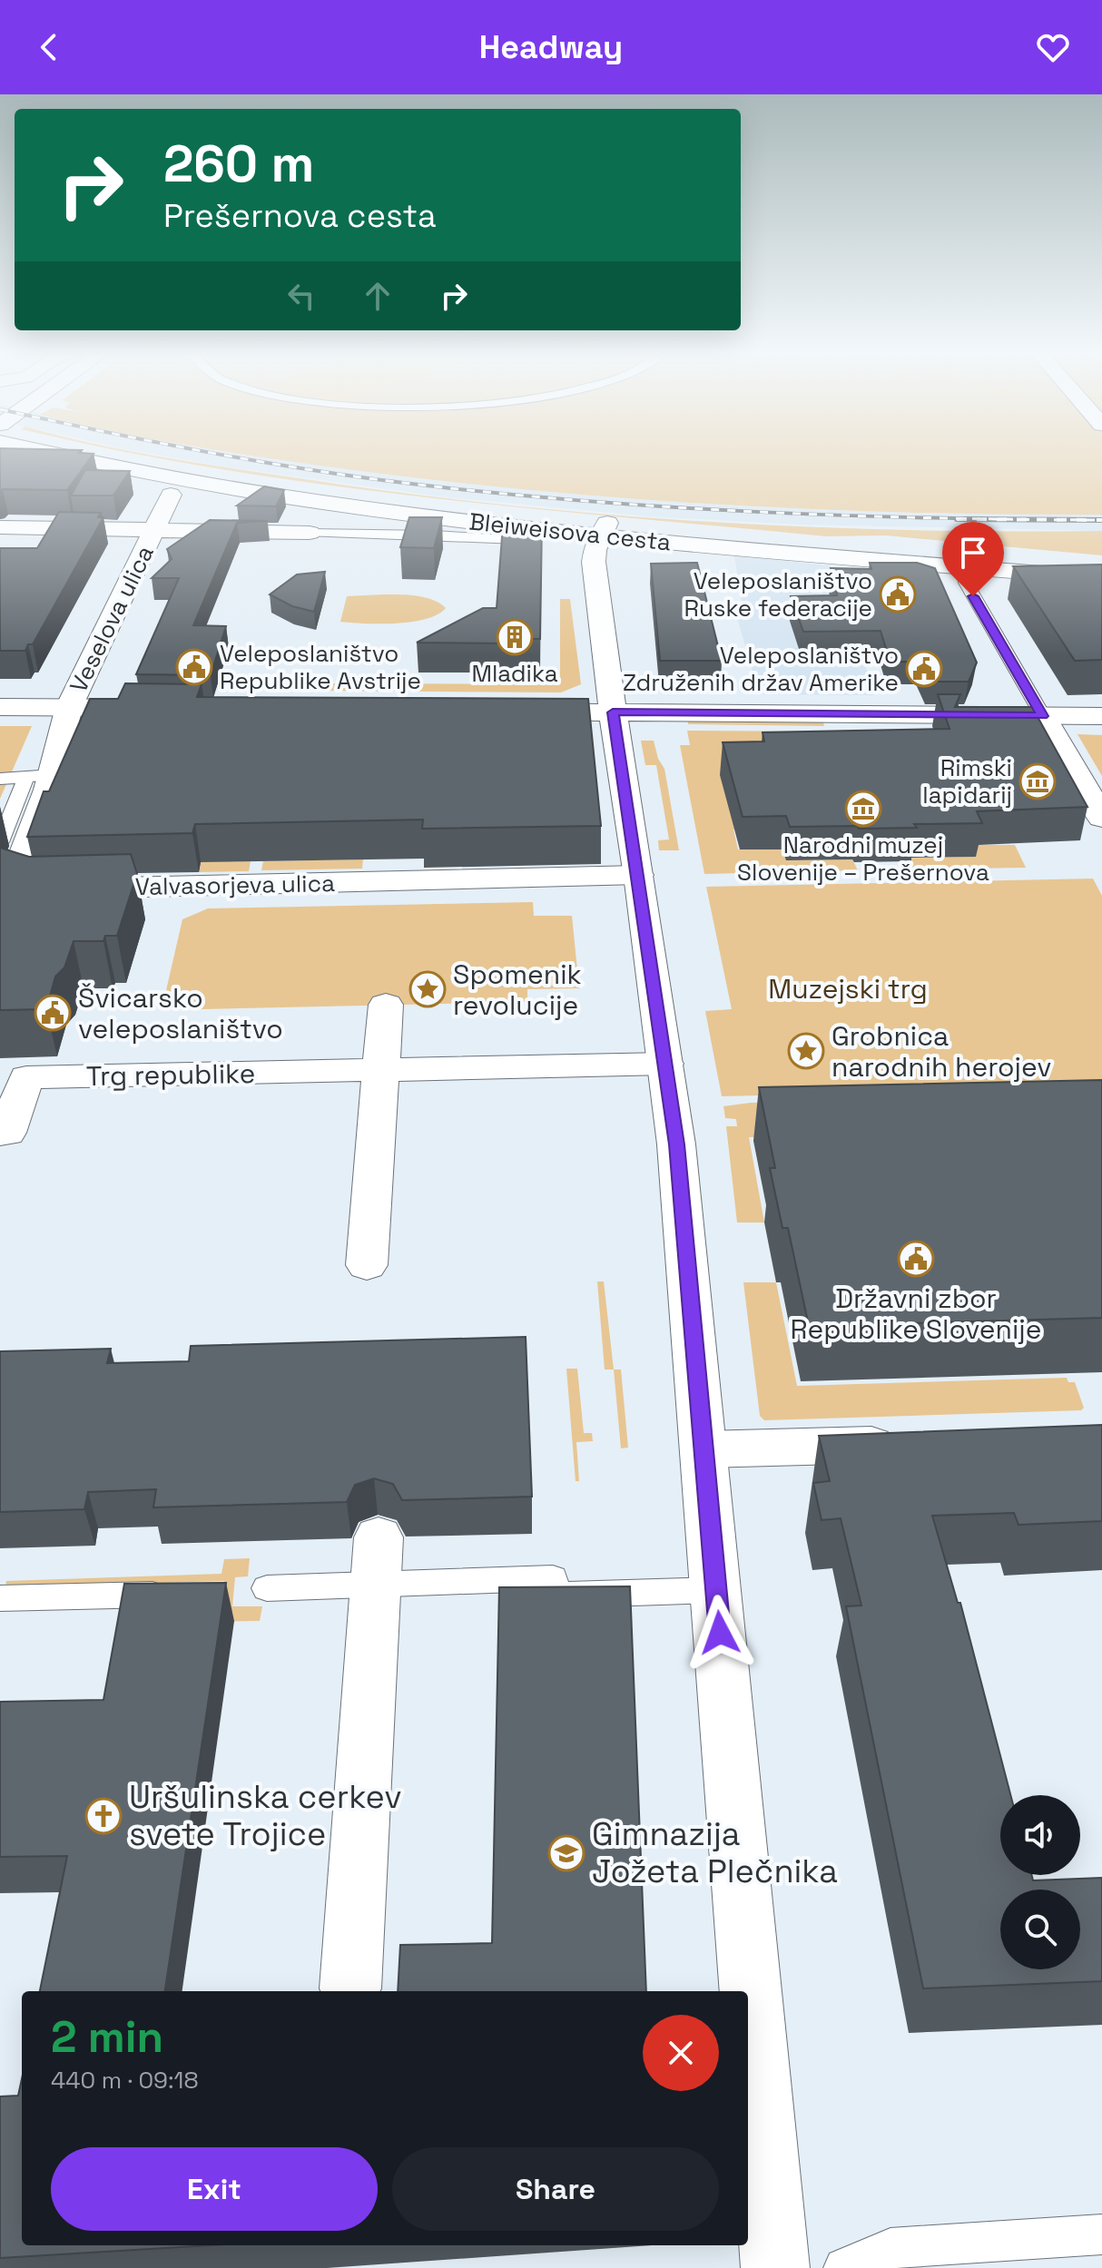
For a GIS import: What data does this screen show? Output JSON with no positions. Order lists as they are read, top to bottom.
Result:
{
  "streets": {
    "street": [
      "Bleiweisova cesta",
      "Veselova ulica",
      "Valvasorjeva ulica",
      "Trg republike"
    ]
  },
  "crossings": [
    ["Veselova ulica", "Valvasorjeva ulica"]
  ],
  "parks": ["Muzejski trg"],
  "places": {
    "public building": [
      "Veleposlaništvo Ruske federacije",
      "Veleposlaništvo Republike Avstrije",
      "Veleposlaništvo Združenih držav Amerike",
      "Švicarsko veleposlaništvo",
      "Državni zbor Republike Slovenije"
    ],
    "building": ["Mladika"],
    "museum": ["Rimski lapidarij", "Narodni muzej Slovenije – Prešernova"],
    "place": ["Spomenik revolucije", "Grobnica narodnih herojev"],
    "church": ["Uršulinska cerkev svete Trojice"],
    "school or university": ["Gimnazija Jožeta Plečnika"]
  },
  "page": {
    "header": "Headway",
    "turn": ["260 m", "Prešernova cesta"],
    "heading": ["2 min", "440 m · 09:18"],
    "buttons": ["Exit", "Share"]
  }
}
